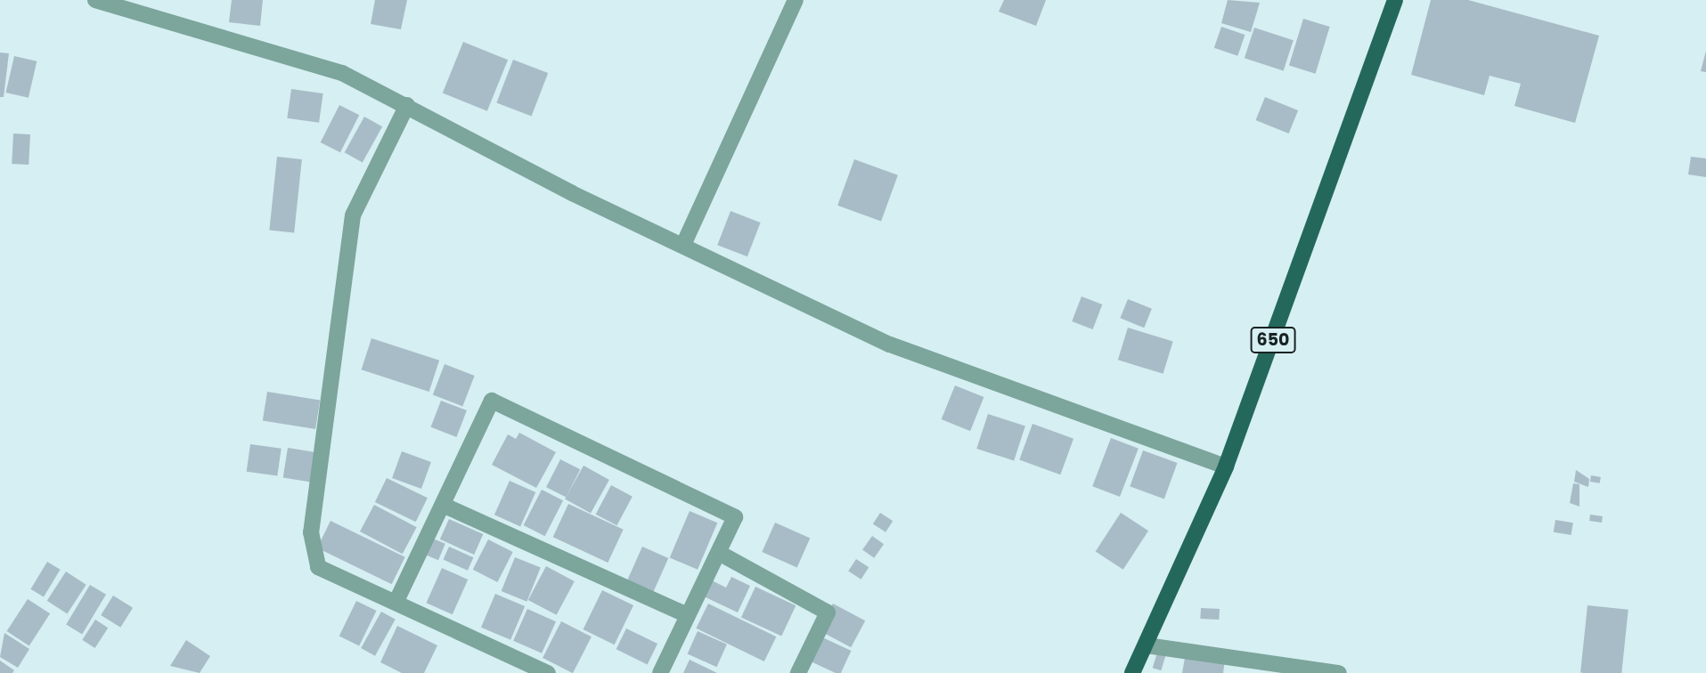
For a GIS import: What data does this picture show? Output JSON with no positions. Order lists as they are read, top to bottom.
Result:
{
  "streets": {
    "main road": ["650"]
  }
}
